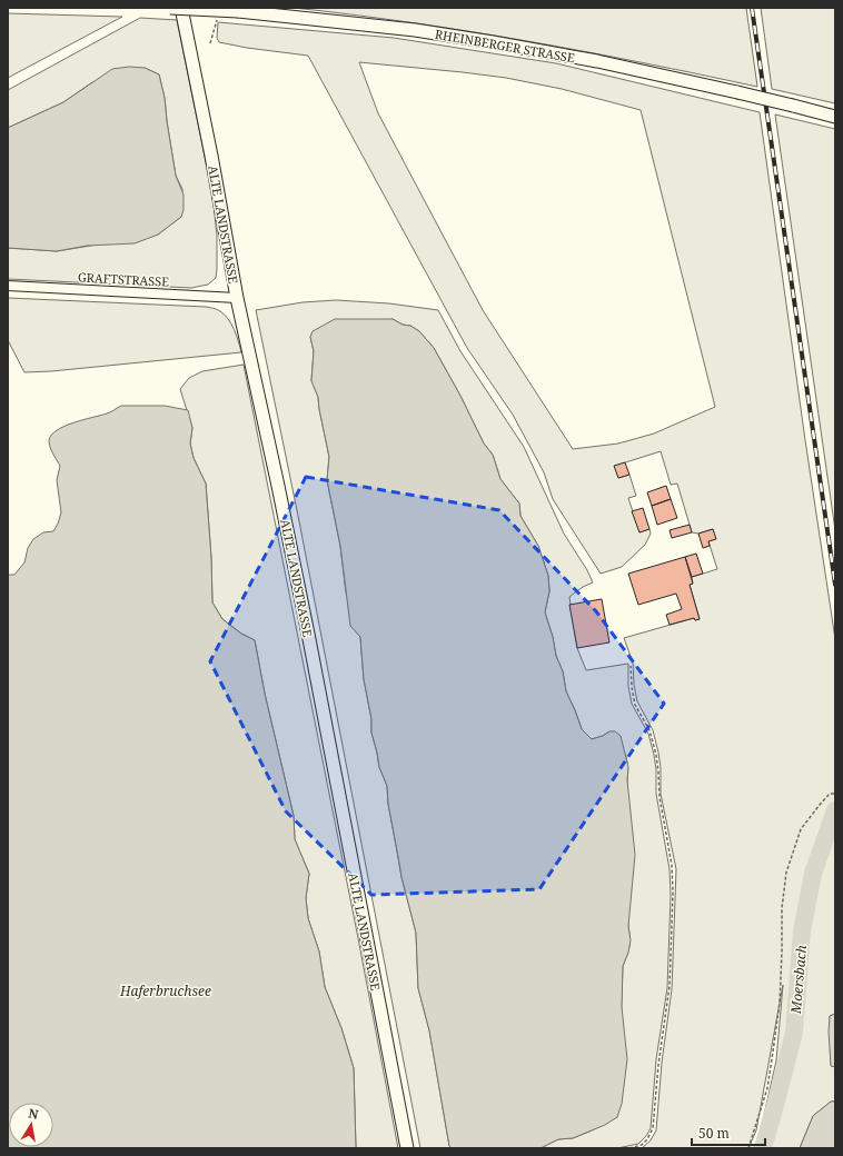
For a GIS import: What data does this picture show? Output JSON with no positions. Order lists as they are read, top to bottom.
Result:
{
  "streets": {
    "street": ["RHEINBERGER STRASSE", "ALTE LANDSTRASSE", "GRAFTSTRASSE"]
  },
  "crossings": [
    ["ALTE LANDSTRASSE", "GRAFTSTRASSE"]
  ],
  "water": ["Moersbach", "Haferbruchsee"],
  "scale_bar": "50 m",
  "north": "top"
}
